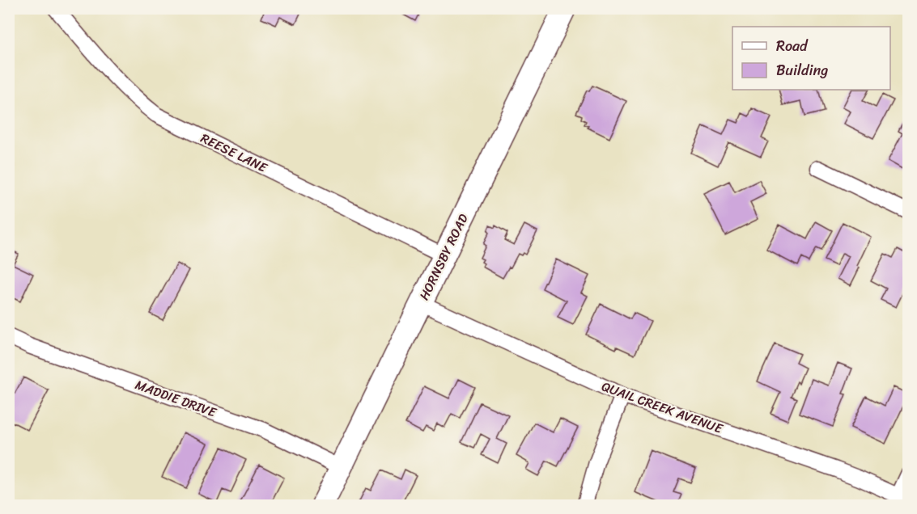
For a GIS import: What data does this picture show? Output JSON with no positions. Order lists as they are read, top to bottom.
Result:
{
  "streets": {
    "street": [
      "REESE LANE",
      "HORNSBY ROAD",
      "MADDIE DRIVE",
      "QUAIL CREEK AVENUE"
    ]
  },
  "crossings": [
    ["REESE LANE", "HORNSBY ROAD"],
    ["HORNSBY ROAD", "MADDIE DRIVE"],
    ["HORNSBY ROAD", "QUAIL CREEK AVENUE"]
  ],
  "legend": ["Road", "Building"]
}
